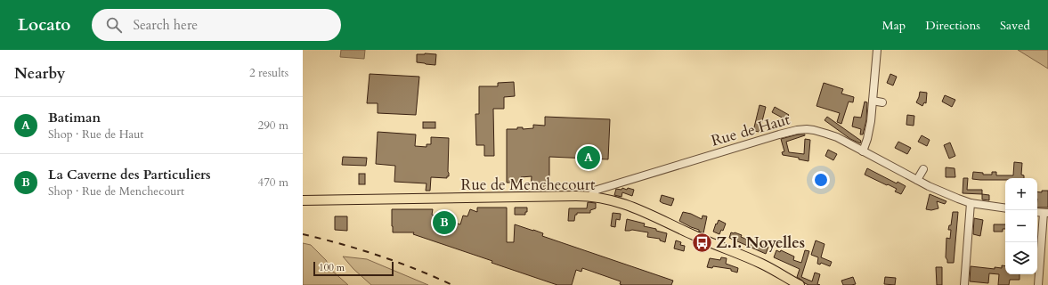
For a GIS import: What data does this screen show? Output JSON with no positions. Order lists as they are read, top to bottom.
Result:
{
  "streets": {
    "main road": ["Rue de Menchecourt"],
    "street": ["Rue de Haut"]
  },
  "crossings": [
    ["Rue de Haut", "Rue de Menchecourt"]
  ],
  "places": {
    "bus stop": ["Z.I. Noyelles"]
  },
  "scale_bar": "100 m",
  "page": {
    "header": "Locato",
    "search": "Search here",
    "nav": ["Map", "Directions", "Saved"],
    "heading": ["Nearby", "2 results"],
    "list": [
      {
        "mark": "A",
        "name": "Batiman",
        "note": "Shop · Rue de Haut",
        "value": "290 m"
      },
      {
        "mark": "B",
        "name": "La Caverne des Particuliers",
        "note": "Shop · Rue de Menchecourt",
        "value": "470 m"
      }
    ],
    "pins": ["A", "B"],
    "map_buttons": ["+", "−"],
    "scale": "100 m"
  }
}
